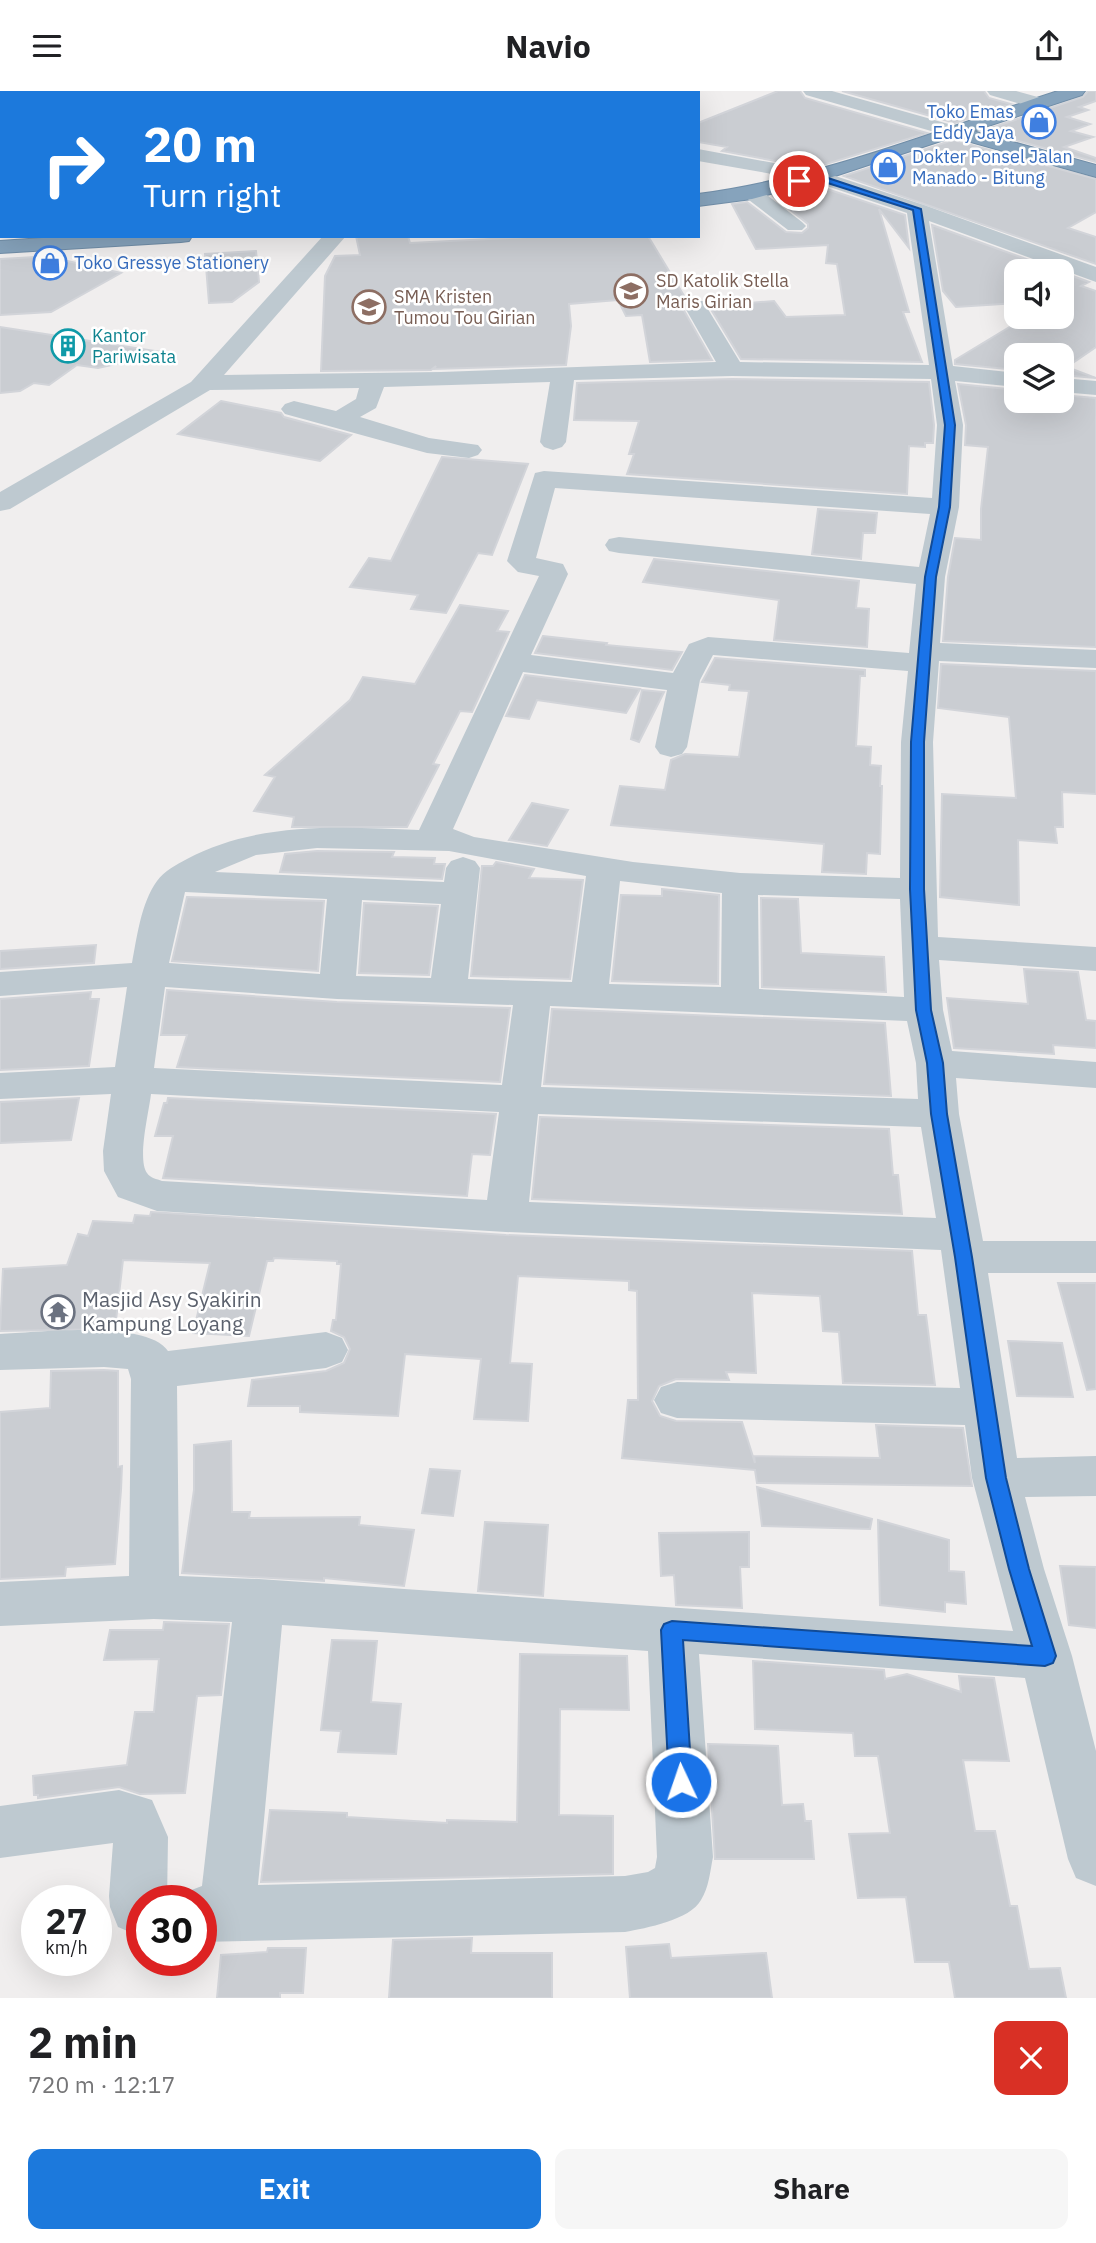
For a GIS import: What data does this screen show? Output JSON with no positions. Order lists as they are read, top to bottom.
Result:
{
  "places": {
    "shop": ["Toko Emas Eddy Jaya", "Dokter Ponsel Jalan Manado - Bitung", "Toko Gressye Stationery"],
    "school or university": ["SD Katolik Stella Maris Girian", "SMA Kristen Tumou Tou Girian"],
    "building": ["Kantor Pariwisata"],
    "temple": ["Masjid Asy Syakirin Kampung Loyang"]
  },
  "page": {
    "header": "Navio",
    "turn": ["20 m", "Turn right"],
    "speed": "27 km/h",
    "limit": "30",
    "heading": ["2 min", "720 m · 12:17"],
    "buttons": ["Exit", "Share"]
  }
}
